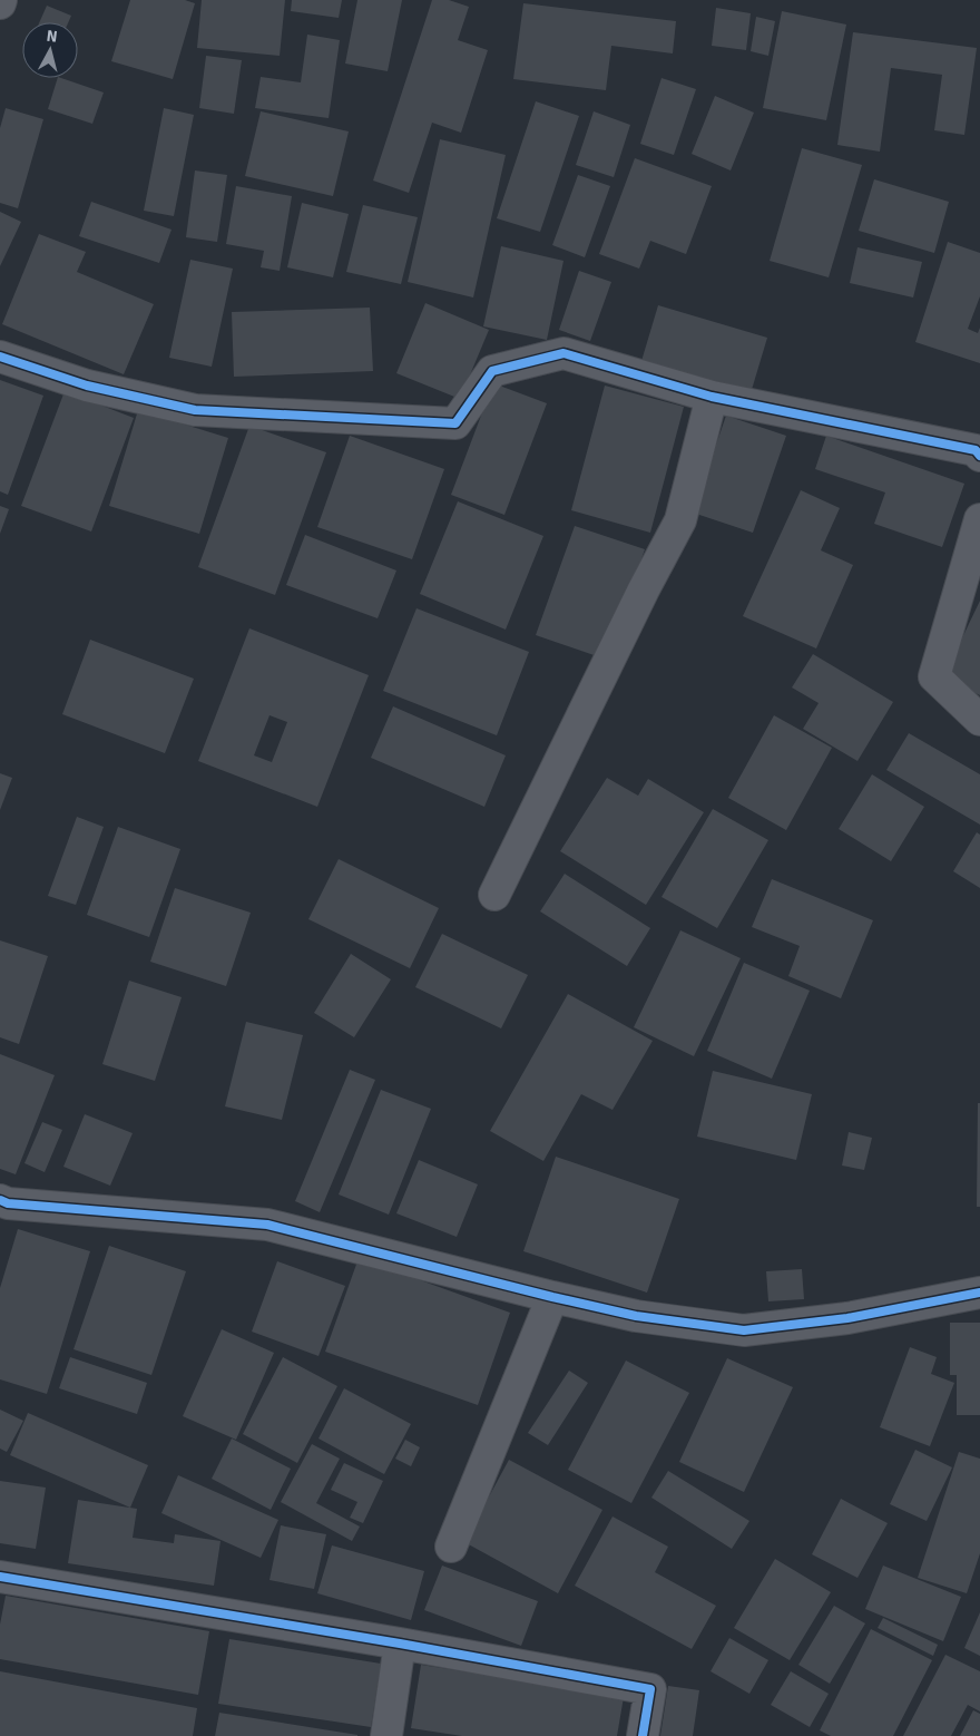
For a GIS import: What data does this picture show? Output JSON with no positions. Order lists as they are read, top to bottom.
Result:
{
  "north": "top"
}
